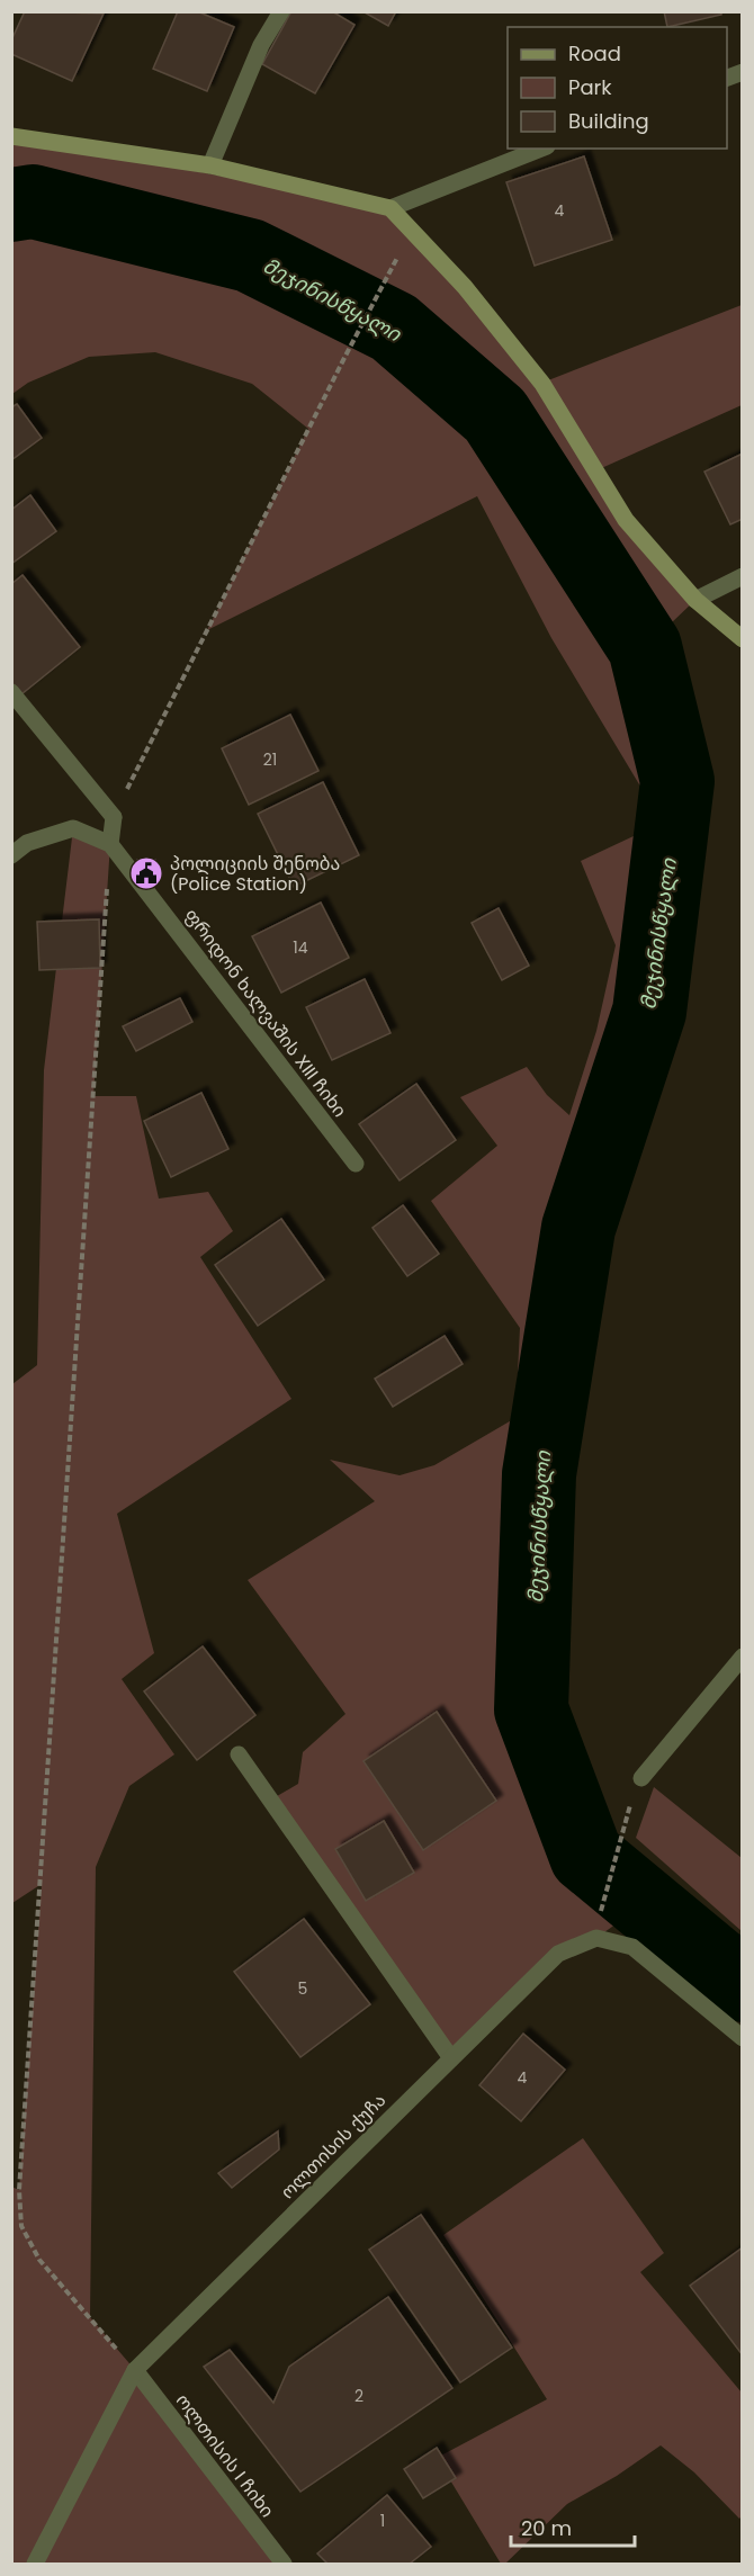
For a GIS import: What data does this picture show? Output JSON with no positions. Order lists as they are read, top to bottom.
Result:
{
  "streets": {
    "street": ["ფრიდონ ხალვაშის XIII ჩიხი", "ოლთისის ქუჩა", "ოლთისის I ჩიხი"]
  },
  "crossings": [
    ["ოლთისის ქუჩა", "ოლთისის I ჩიხი"]
  ],
  "water": ["მეჯინისწყალი"],
  "places": {
    "public building": ["პოლიციის შენობა (Police Station)"]
  },
  "house_numbers": [
    "4",
    "21",
    "14",
    "5",
    "4",
    "2",
    "1"
  ],
  "legend": ["Road", "Park", "Building"],
  "scale_bar": "20 m"
}
